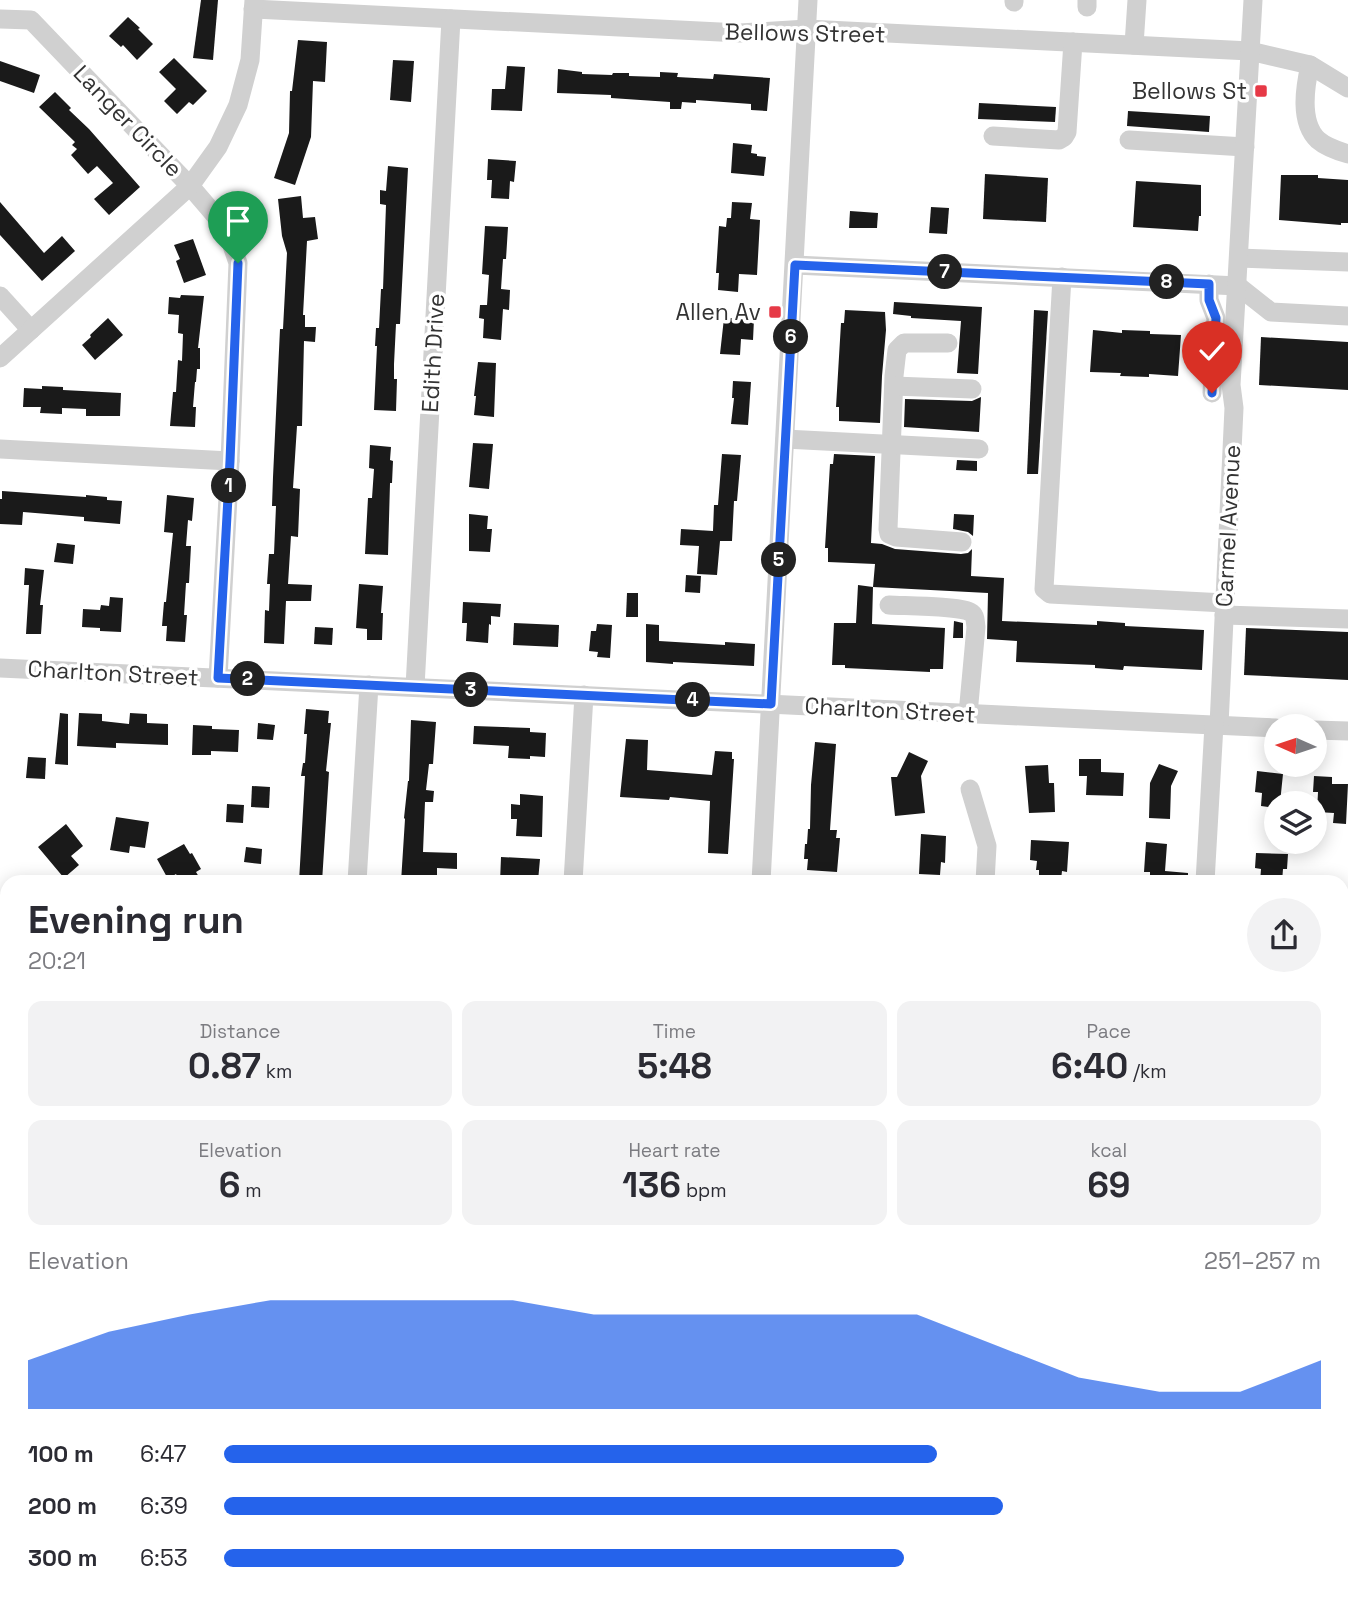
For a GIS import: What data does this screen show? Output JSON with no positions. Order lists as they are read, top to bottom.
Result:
{
  "streets": {
    "street": [
      "Bellows Street",
      "Langer Circle",
      "Edith Drive",
      "Carmel Avenue",
      "Charlton Street"
    ]
  },
  "crossings": [
    ["Bellows Street", "Edith Drive"],
    ["Bellows Street", "Carmel Avenue"],
    ["Langer Circle", "Charlton Street"],
    ["Edith Drive", "Charlton Street"],
    ["Carmel Avenue", "Charlton Street"]
  ],
  "places": {
    "transit": ["Bellows St", "Allen Av"]
  },
  "north": "left",
  "page": {
    "pins": [
      "7",
      "8",
      "6",
      "1",
      "5",
      "2",
      "3",
      "4"
    ],
    "heading": ["Evening run", "20:21"],
    "stats": [
      ["Distance", "0.87 km"],
      ["Time", "5:48"],
      ["Pace", "6:40 /km"],
      ["Elevation", "6 m"],
      ["Heart rate", "136 bpm"],
      ["kcal", "69"]
    ],
    "chart": ["Elevation", "251–257 m"],
    "list": [
      {
        "name": "100 m",
        "note": "6:47"
      },
      {
        "name": "200 m",
        "note": "6:39"
      },
      {
        "name": "300 m",
        "note": "6:53"
      }
    ]
  }
}
